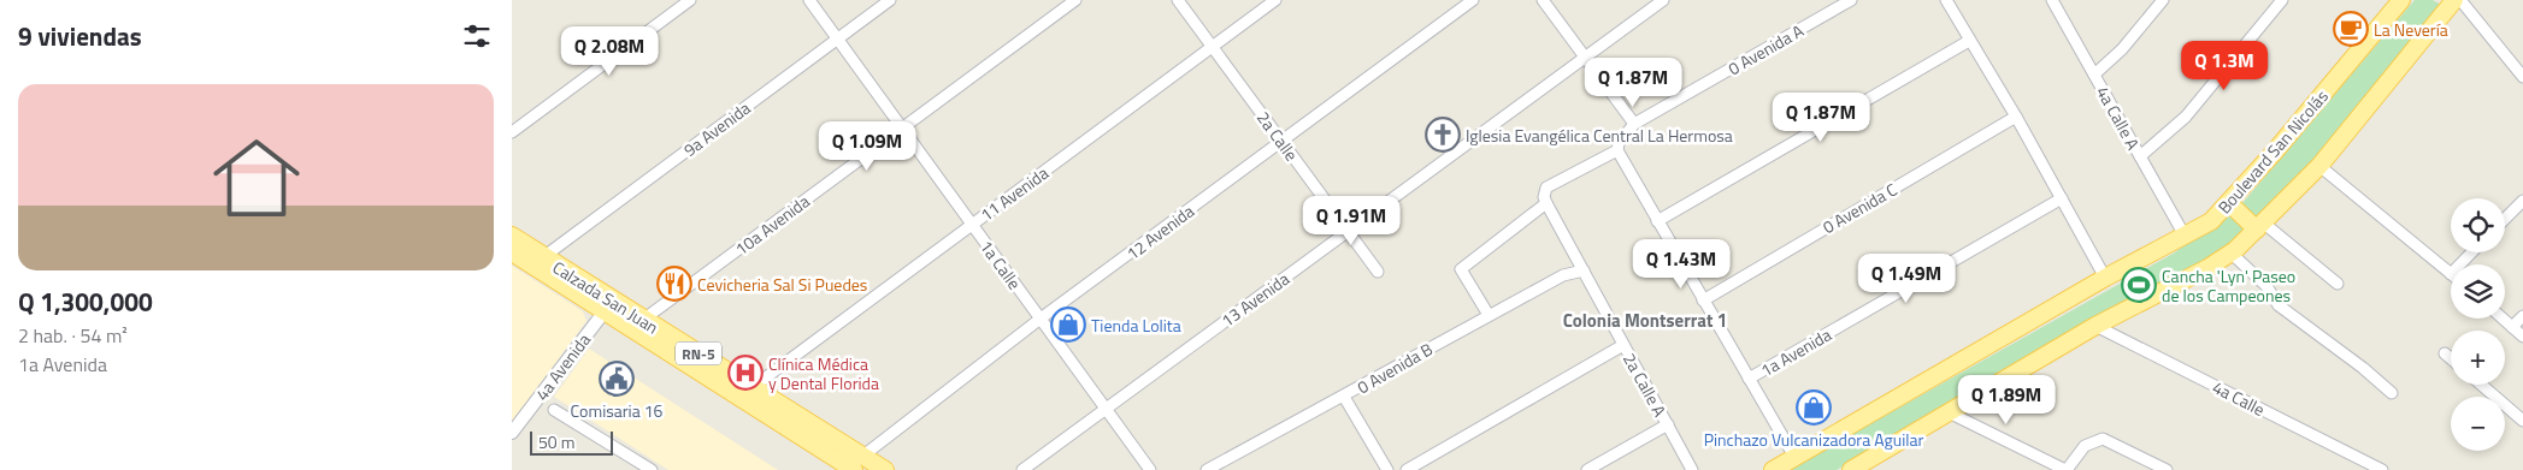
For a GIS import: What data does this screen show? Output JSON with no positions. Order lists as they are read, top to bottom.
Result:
{
  "streets": {
    "main road": ["Boulevard San Nicolás", "Calzada San Juan", "RN-5"],
    "street": [
      "0 Avenida A",
      "4a Calle A",
      "9a Avenida",
      "2a Calle",
      "11 Avenida",
      "0 Avenida C",
      "10a Avenida",
      "12 Avenida",
      "1a Calle",
      "13 Avenida",
      "1a Avenida",
      "4a Avenida",
      "0 Avenida B",
      "2a Calle A",
      "4a Calle"
    ]
  },
  "crossings": [
    ["4a Calle A", "Boulevard San Nicolás"],
    ["9a Avenida", "1a Calle"],
    ["9a Avenida", "Calzada San Juan"],
    ["2a Calle", "11 Avenida"],
    ["2a Calle", "12 Avenida"],
    ["2a Calle", "13 Avenida"],
    ["11 Avenida", "1a Calle"],
    ["11 Avenida", "Calzada San Juan"],
    ["10a Avenida", "1a Calle"],
    ["10a Avenida", "Calzada San Juan"],
    ["12 Avenida", "1a Calle"],
    ["12 Avenida", "Calzada San Juan"],
    ["1a Calle", "13 Avenida"],
    ["Calzada San Juan", "4a Avenida"],
    ["0 Avenida B", "2a Calle A"]
  ],
  "districts": ["Colonia Montserrat 1"],
  "places": {
    "cafe": ["La Nevería"],
    "church": ["Iglesia Evangélica Central La Hermosa"],
    "restaurant": ["Cevicheria Sal Si Puedes"],
    "sports": ["Cancha 'Lyn' Paseo de los Campeones"],
    "shop": ["Tienda Lolita", "Pinchazo Vulcanizadora Aguilar"],
    "hospital": ["Clínica Médica y Dental Florida"],
    "public building": ["Comisaria 16"]
  },
  "scale_bar": "50 m",
  "page": {
    "heading": "9 viviendas",
    "price": [
      "Q 2.08M",
      "Q 1.3M",
      "Q 1.87M",
      "Q 1.87M",
      "Q 1.09M",
      "Q 1.91M",
      "Q 1.43M",
      "Q 1.49M",
      "Q 1.89M"
    ],
    "list": [
      {
        "name": "Q 1,300,000",
        "note": "2 hab. · 54 m² · 1a Avenida"
      }
    ],
    "map_buttons": ["+", "−"],
    "scale": "50 m"
  }
}
